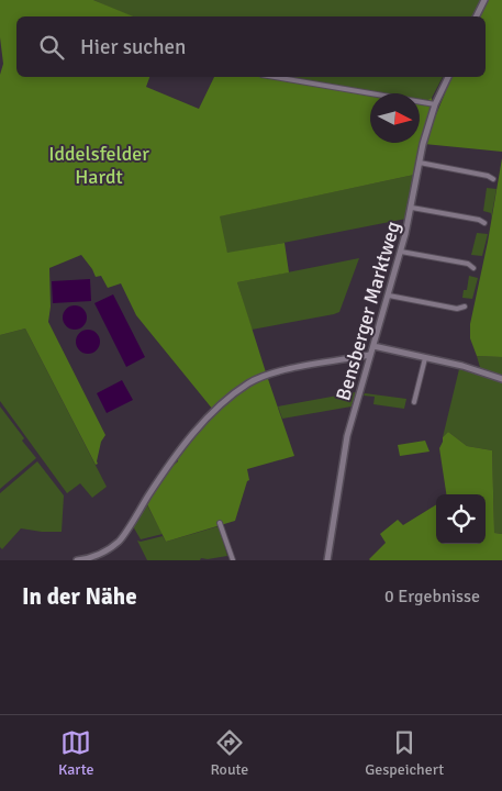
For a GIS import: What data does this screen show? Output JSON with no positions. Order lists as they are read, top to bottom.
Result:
{
  "streets": {
    "street": ["Bensberger Marktweg"]
  },
  "parks": ["Iddelsfelder Hardt"],
  "north": "right",
  "page": {
    "search": "Hier suchen",
    "heading": ["In der Nähe", "0 Ergebnisse"],
    "nav": ["Karte", "Route", "Gespeichert"]
  }
}
